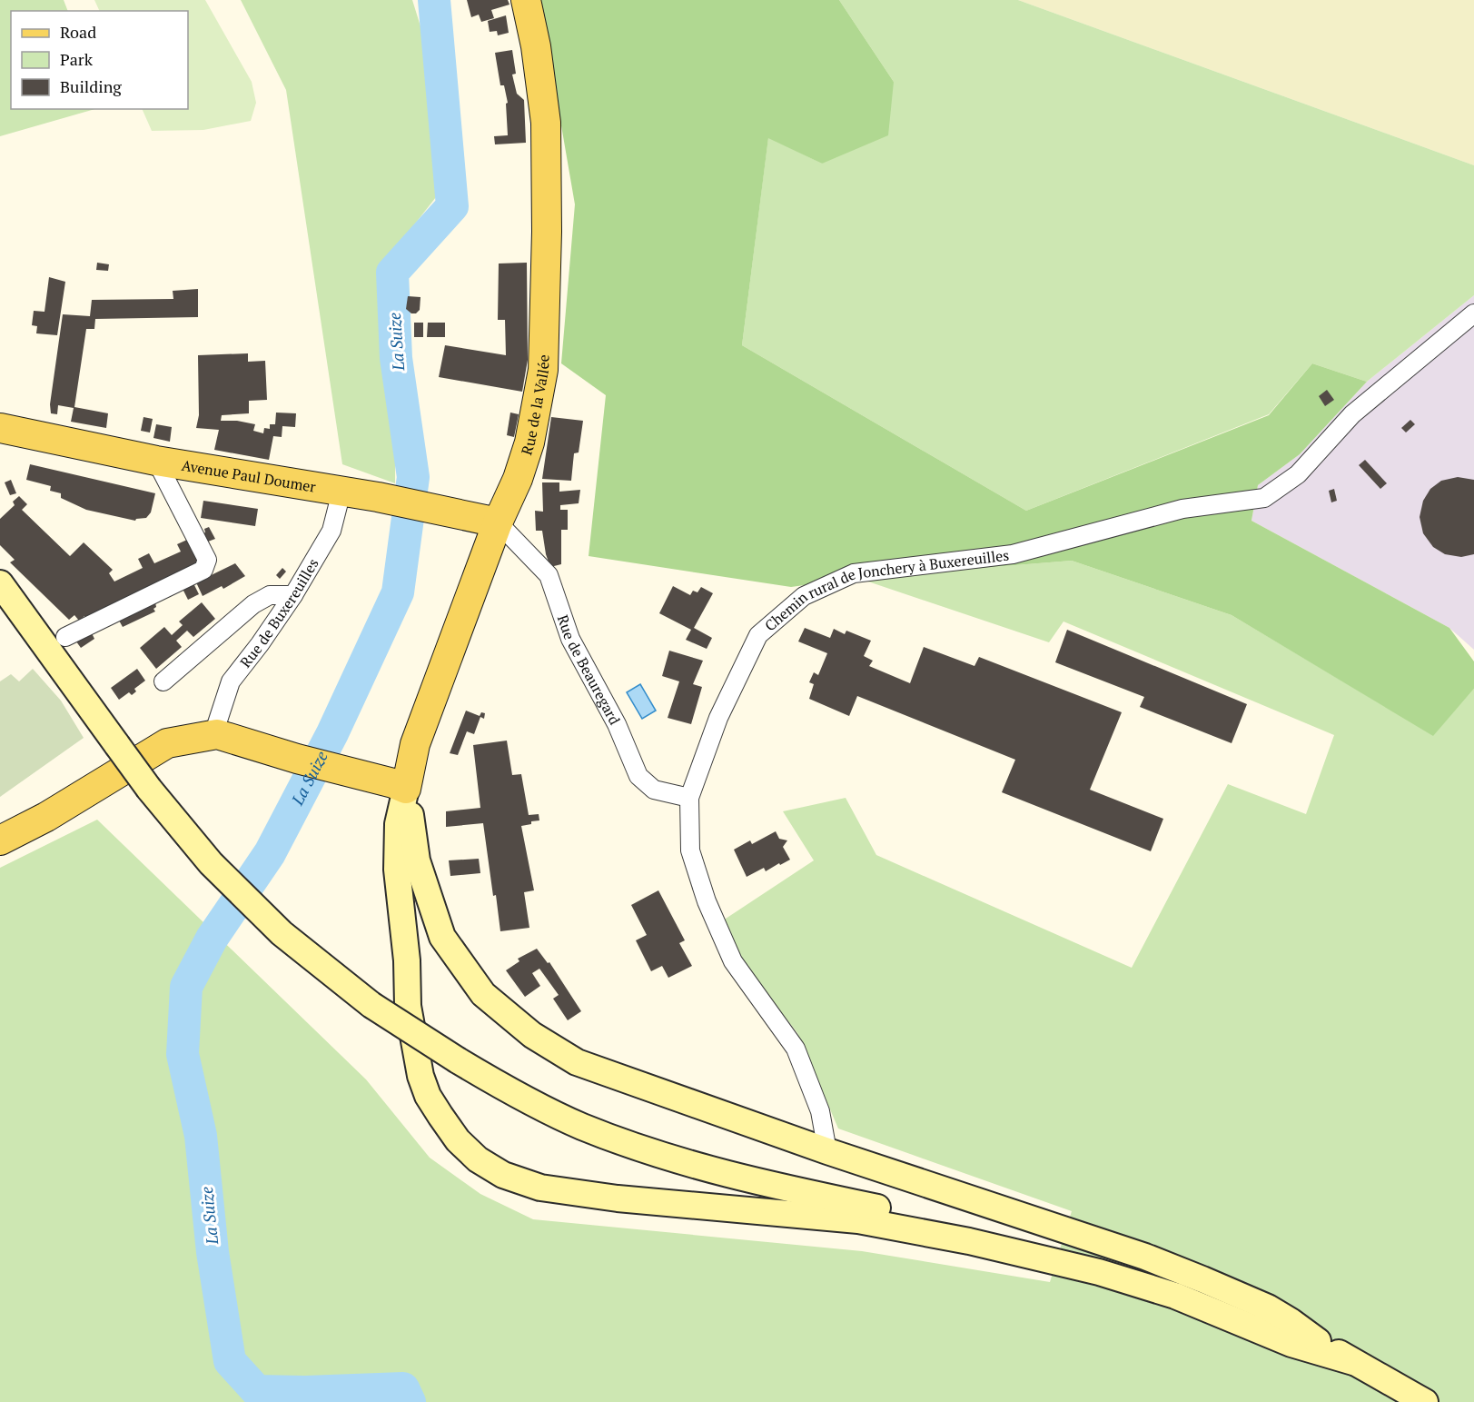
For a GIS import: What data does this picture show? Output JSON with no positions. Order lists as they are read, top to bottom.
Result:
{
  "streets": {
    "main road": ["Rue de la Vallée", "Avenue Paul Doumer"],
    "street": ["Chemin rural de Jonchery à Buxereuilles", "Rue de Buxereuilles", "Rue de Beauregard"]
  },
  "crossings": [
    ["Rue de la Vallée", "Avenue Paul Doumer"],
    ["Rue de la Vallée", "Rue de Beauregard"],
    ["Avenue Paul Doumer", "Rue de Buxereuilles"],
    ["Avenue Paul Doumer", "Rue de Beauregard"],
    ["Chemin rural de Jonchery à Buxereuilles", "Rue de Beauregard"]
  ],
  "water": ["La Suize"],
  "legend": ["Road", "Park", "Building"]
}
